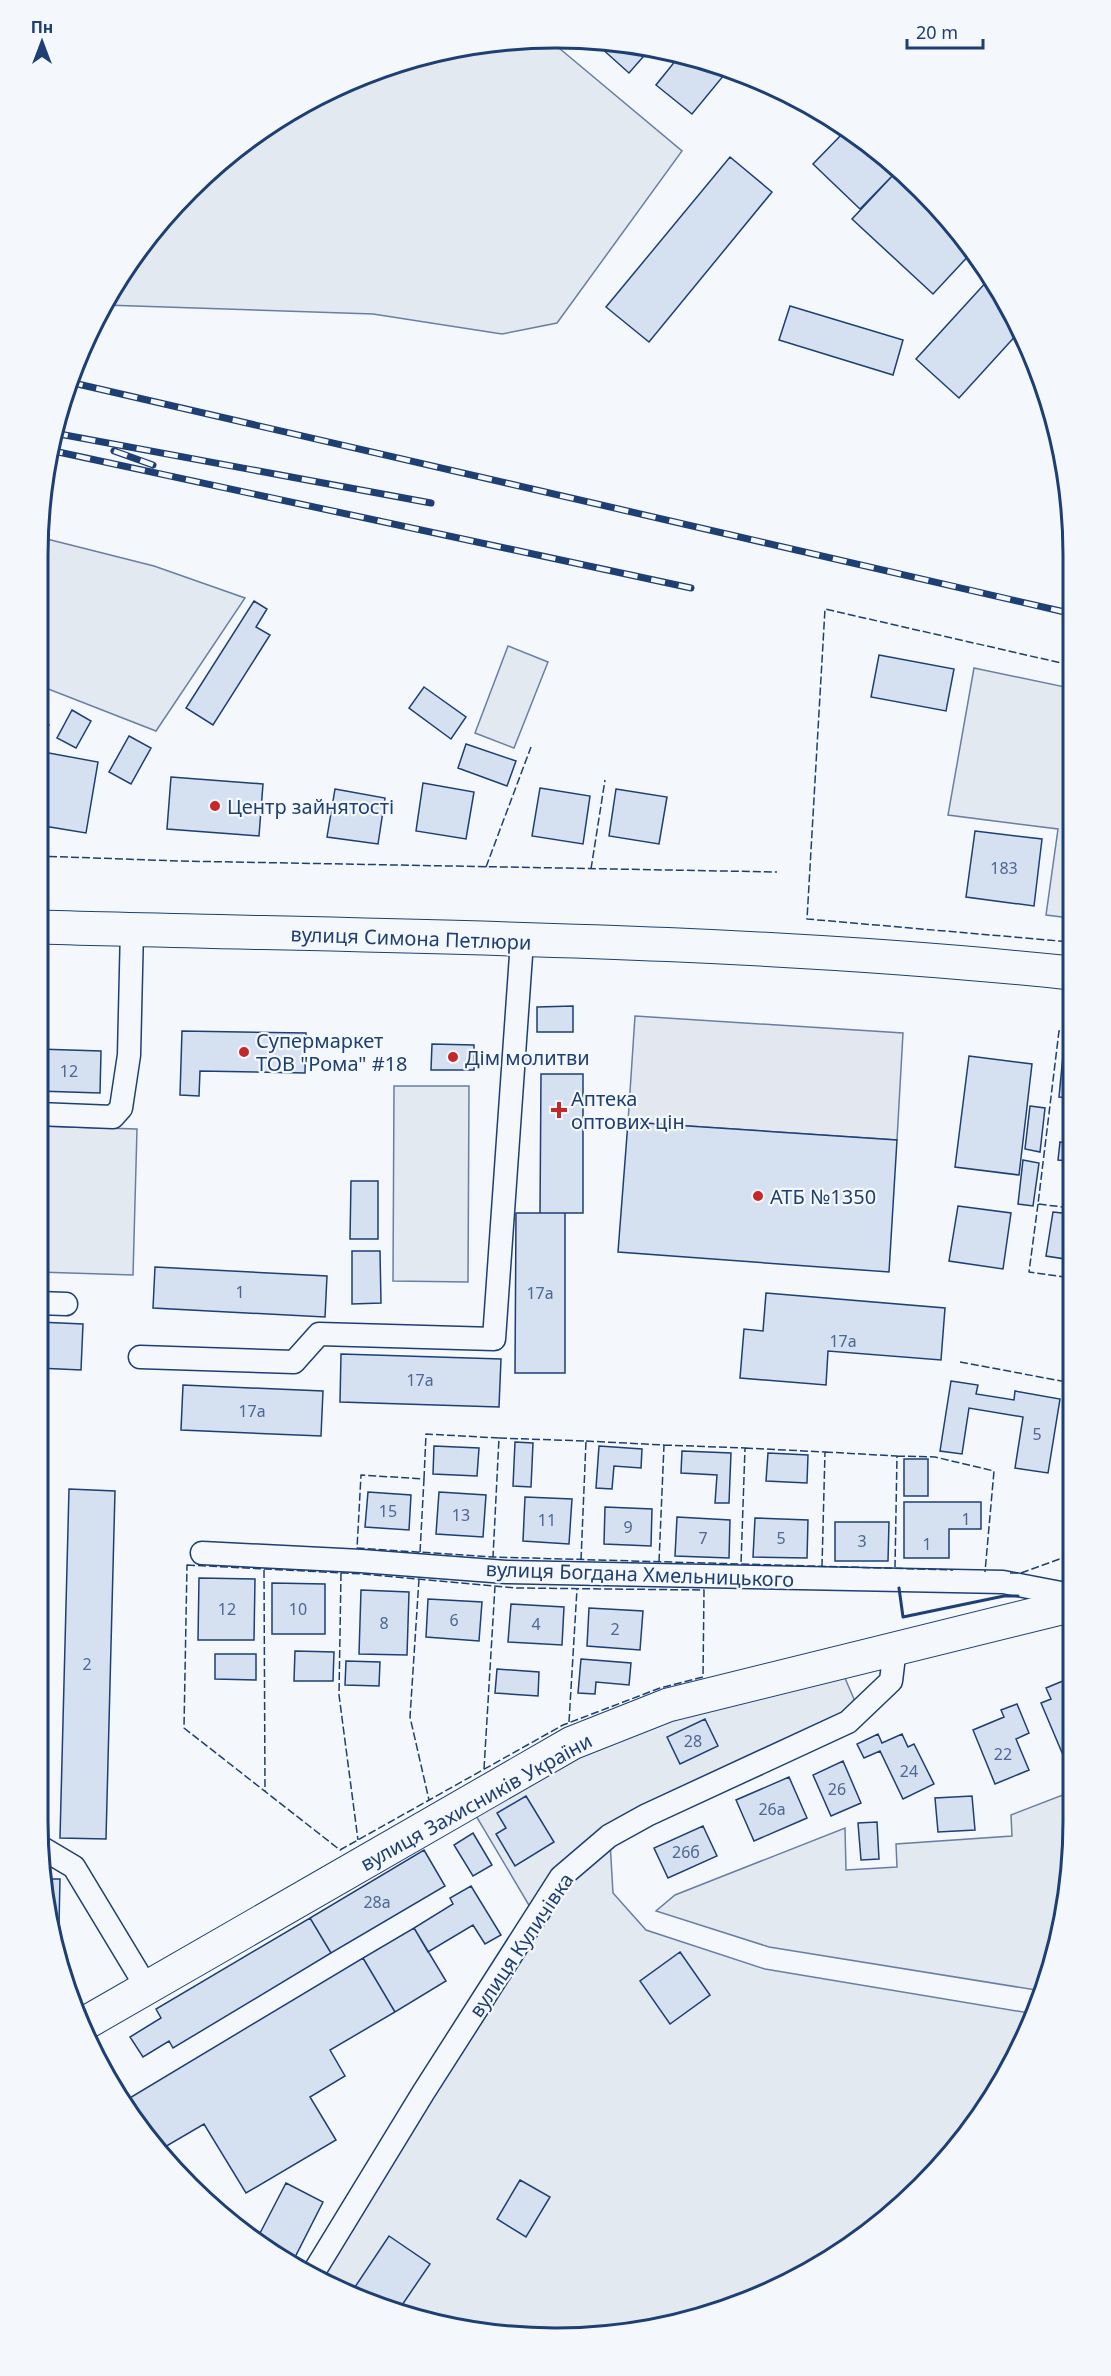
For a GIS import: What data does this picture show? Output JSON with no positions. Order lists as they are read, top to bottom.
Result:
{
  "streets": {
    "main road": ["вулиця Симона Петлюри", "вулиця Захисників України"],
    "street": ["вулиця Богдана Хмельницького", "вулиця Куличівка"]
  },
  "crossings": [
    ["вулиця Захисників України", "вулиця Куличівка"]
  ],
  "places": {
    "other": [
      "Центр зайнятості",
      "Супермаркет ТОВ \"Рома\" #18",
      "Дім молитви",
      "АТБ №1350"
    ],
    "health": ["Аптека оптових цін"]
  },
  "house_numbers": [
    "183",
    "12",
    "1",
    "17а",
    "17а",
    "17а",
    "17а",
    "5",
    "15",
    "13",
    "1",
    "11",
    "9",
    "7",
    "5",
    "3",
    "1",
    "12",
    "10",
    "6",
    "8",
    "4",
    "2",
    "2",
    "28",
    "22",
    "24",
    "26",
    "26а",
    "26б",
    "28а"
  ],
  "scale_bar": "20 m",
  "north": "top"
}
